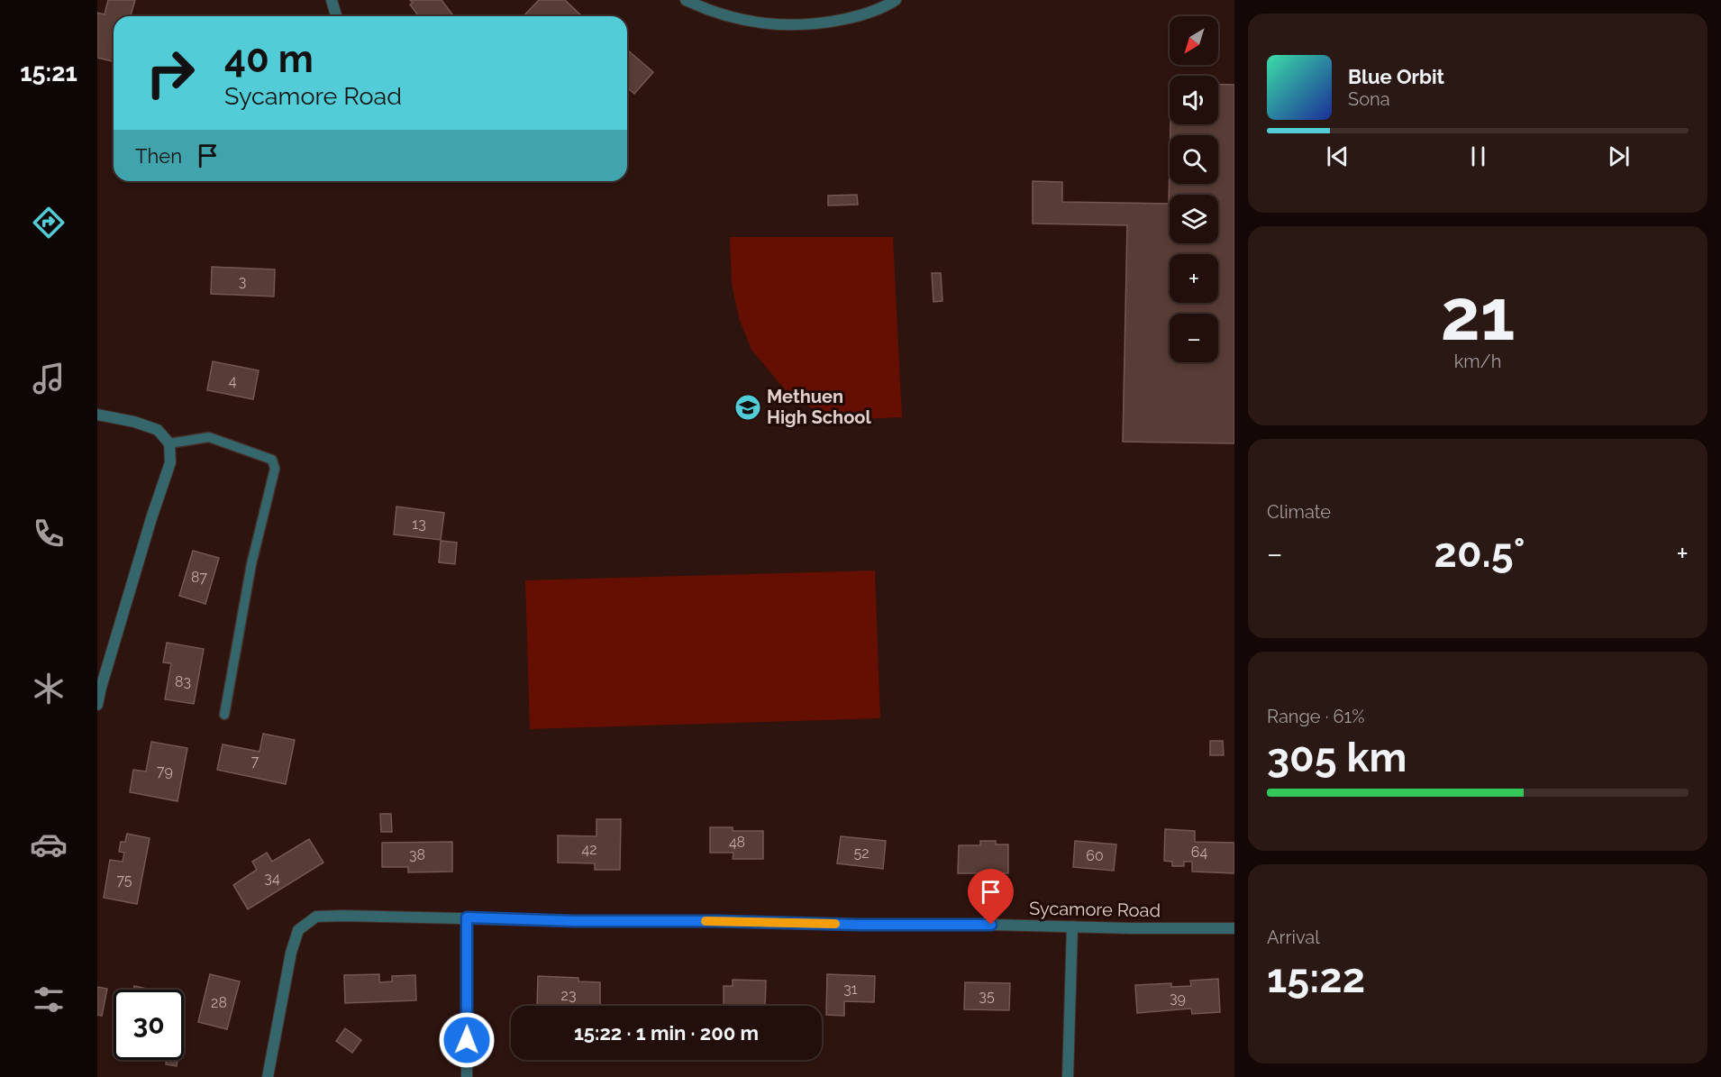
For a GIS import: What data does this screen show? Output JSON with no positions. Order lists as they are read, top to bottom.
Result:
{
  "streets": {
    "street": ["Sycamore Road"]
  },
  "places": {
    "school or university": ["Methuen High School"]
  },
  "house_numbers": [
    "3",
    "4",
    "13",
    "87",
    "83",
    "7",
    "79",
    "48",
    "42",
    "64",
    "52",
    "38",
    "60",
    "34",
    "75",
    "31",
    "23",
    "35",
    "39",
    "28"
  ],
  "north": "bottom left",
  "page": {
    "tabs": "15:21",
    "map_buttons": ["+", "−"],
    "turn": ["40 m", "Sycamore Road"],
    "song": ["Blue Orbit", "Sona"],
    "then": "Then",
    "tile": [
      ["21", "km/h"],
      "Climate",
      ["Range · 61%", "305 km"],
      ["Arrival", "15:22"]
    ],
    "heat": ["−", "20.5°", "+"],
    "limit": "30",
    "trip": "15:22 · 1 min · 200 m"
  }
}
